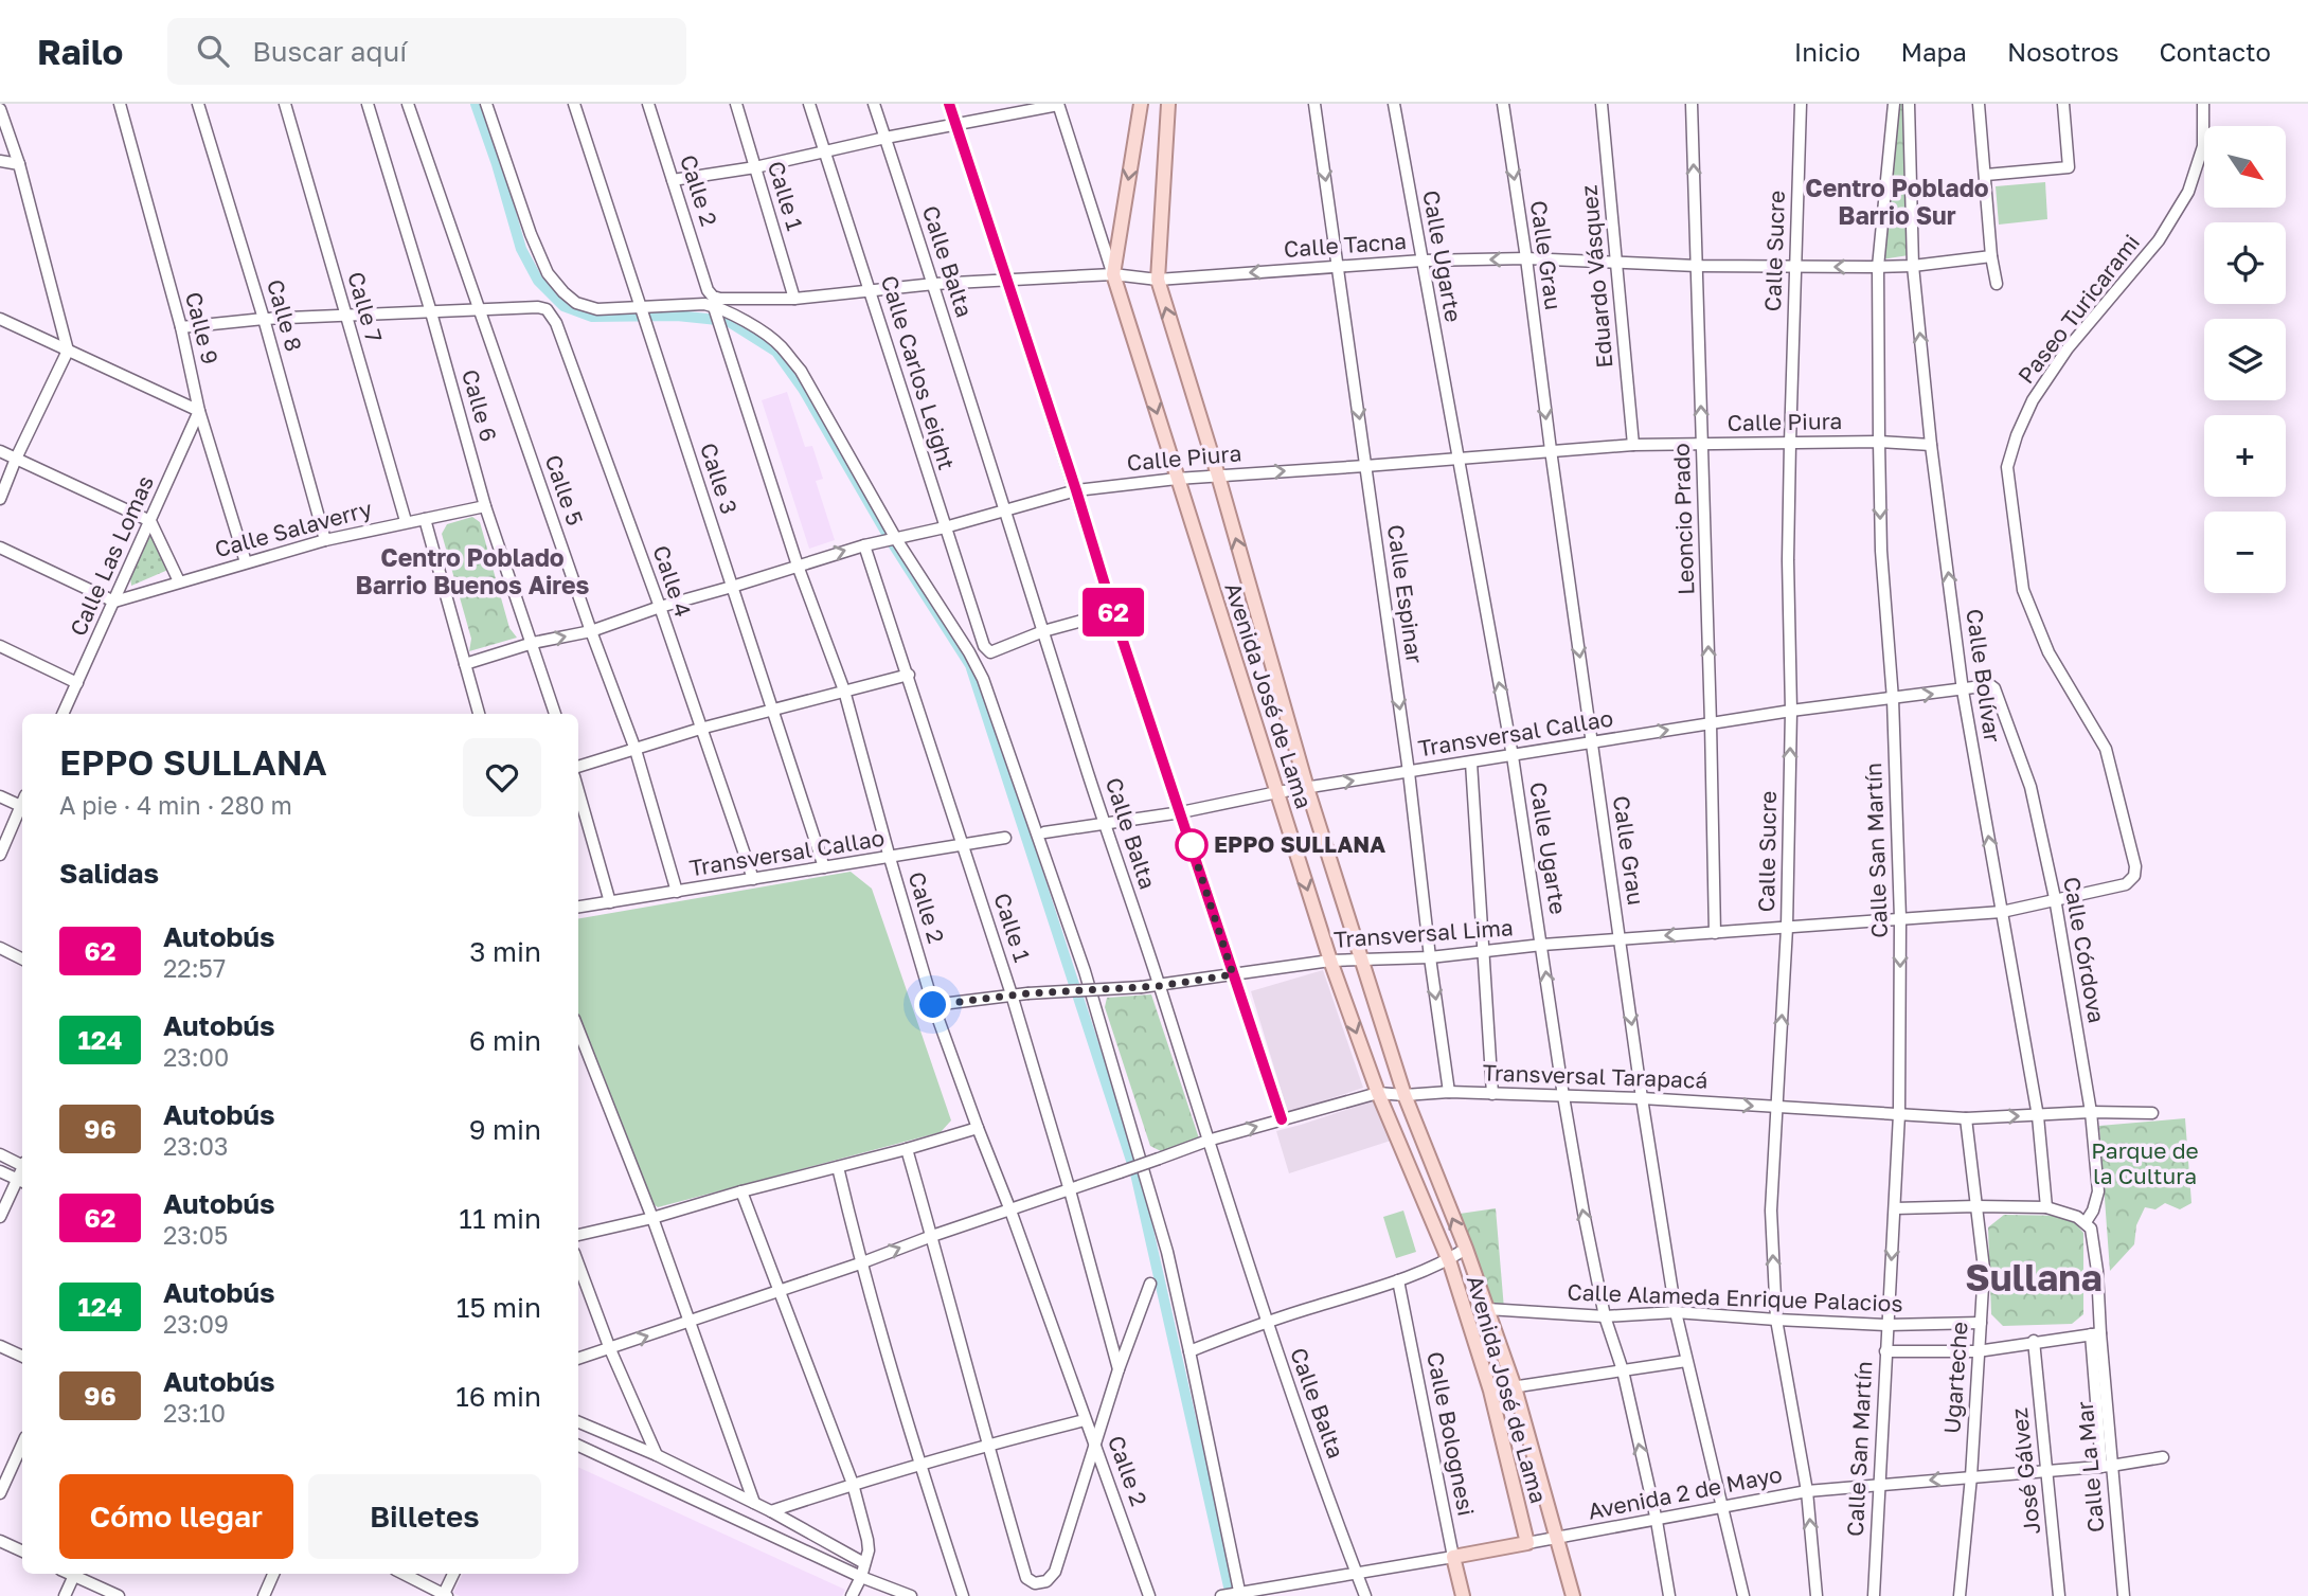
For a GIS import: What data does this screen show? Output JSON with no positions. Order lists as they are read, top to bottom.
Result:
{
  "streets": {
    "main road": ["Avenida José de Lama", "Calle Bolognesi", "Avenida 2 de Mayo"],
    "street": [
      "Calle 2",
      "Calle 1",
      "Calle Tacna",
      "Calle Sucre",
      "Calle Grau",
      "Calle Ugarte",
      "Calle Balta",
      "Eduardo Vásquez",
      "Calle 7",
      "Paseo Turicarami",
      "Calle 8",
      "Calle 9",
      "Calle Carlos Leight",
      "Calle 6",
      "Calle Piura",
      "Calle 3",
      "Calle 5",
      "Leoncio Prado",
      "Calle Salaverry",
      "Calle Las Lomas",
      "Calle 4",
      "Calle Espinar",
      "Calle Bolívar",
      "Transversal Callao",
      "Calle San Martín",
      "Transversal Lima",
      "Calle Córdova",
      "Transversal Tarapacá",
      "Calle Alameda Enrique Palacios",
      "Ugarteche",
      "Calle La Mar",
      "José Gálvez"
    ]
  },
  "crossings": [
    ["Calle 2", "Calle Tacna"],
    ["Calle 2", "Calle Piura"],
    ["Calle 2", "Transversal Callao"],
    ["Calle 2", "Transversal Lima"],
    ["Calle 2", "Transversal Tarapacá"],
    ["Calle 1", "Calle Tacna"],
    ["Calle 1", "Calle Piura"],
    ["Calle 1", "Transversal Callao"],
    ["Calle 1", "Transversal Lima"],
    ["Calle 1", "Transversal Tarapacá"],
    ["Calle Tacna", "Calle Sucre"],
    ["Calle Tacna", "Calle Grau"],
    ["Calle Tacna", "Calle Ugarte"],
    ["Calle Tacna", "Calle Balta"],
    ["Calle Tacna", "Eduardo Vásquez"],
    ["Calle Tacna", "Calle Carlos Leight"],
    ["Calle Tacna", "Leoncio Prado"],
    ["Calle Tacna", "Calle Espinar"],
    ["Calle Tacna", "Calle Bolívar"],
    ["Calle Tacna", "Avenida José de Lama"],
    ["Calle Tacna", "Calle San Martín"],
    ["Calle Sucre", "Calle Piura"],
    ["Calle Sucre", "Transversal Callao"],
    ["Calle Sucre", "Transversal Lima"],
    ["Calle Sucre", "Transversal Tarapacá"],
    ["Calle Sucre", "Calle Alameda Enrique Palacios"],
    ["Calle Sucre", "Avenida 2 de Mayo"],
    ["Calle Grau", "Calle Piura"],
    ["Calle Grau", "Transversal Callao"],
    ["Calle Grau", "Transversal Lima"],
    ["Calle Grau", "Transversal Tarapacá"],
    ["Calle Grau", "Calle Alameda Enrique Palacios"],
    ["Calle Grau", "Avenida 2 de Mayo"],
    ["Calle Ugarte", "Calle Piura"],
    ["Calle Ugarte", "Transversal Callao"],
    ["Calle Ugarte", "Transversal Lima"],
    ["Calle Ugarte", "Transversal Tarapacá"],
    ["Calle Ugarte", "Calle Alameda Enrique Palacios"],
    ["Calle Ugarte", "Avenida 2 de Mayo"],
    ["Calle Balta", "Calle Carlos Leight"],
    ["Calle Balta", "Calle Piura"],
    ["Calle Balta", "Transversal Callao"],
    ["Calle Balta", "Transversal Lima"],
    ["Calle Balta", "Transversal Tarapacá"],
    ["Calle Balta", "Avenida 2 de Mayo"],
    ["Eduardo Vásquez", "Calle Piura"],
    ["Calle 7", "Calle Salaverry"],
    ["Paseo Turicarami", "Transversal Lima"],
    ["Calle 8", "Calle Salaverry"],
    ["Calle 9", "Calle Salaverry"],
    ["Calle 9", "Calle Las Lomas"],
    ["Calle Carlos Leight", "Calle Piura"],
    ["Calle 6", "Calle Piura"],
    ["Calle 6", "Calle Salaverry"],
    ["Calle Piura", "Calle 3"],
    ["Calle Piura", "Calle 5"],
    ["Calle Piura", "Leoncio Prado"],
    ["Calle Piura", "Calle 4"],
    ["Calle Piura", "Calle Espinar"],
    ["Calle Piura", "Calle Bolívar"],
    ["Calle Piura", "Avenida José de Lama"],
    ["Calle Piura", "Calle San Martín"],
    ["Calle 3", "Transversal Callao"],
    ["Calle 5", "Calle 4"],
    ["Calle 5", "Transversal Callao"],
    ["Leoncio Prado", "Transversal Callao"],
    ["Leoncio Prado", "Transversal Lima"],
    ["Calle Salaverry", "Calle Las Lomas"],
    ["Calle 4", "Transversal Callao"],
    ["Calle Espinar", "Transversal Callao"],
    ["Calle Espinar", "Transversal Lima"],
    ["Calle Espinar", "Transversal Tarapacá"],
    ["Calle Bolívar", "Transversal Callao"],
    ["Calle Bolívar", "Transversal Lima"],
    ["Calle Bolívar", "Transversal Tarapacá"],
    ["Avenida José de Lama", "Transversal Callao"],
    ["Avenida José de Lama", "Transversal Lima"],
    ["Avenida José de Lama", "Transversal Tarapacá"],
    ["Avenida José de Lama", "Calle Alameda Enrique Palacios"],
    ["Avenida José de Lama", "Avenida 2 de Mayo"],
    ["Transversal Callao", "Calle San Martín"],
    ["Transversal Callao", "Calle Córdova"],
    ["Calle San Martín", "Transversal Lima"],
    ["Calle San Martín", "Transversal Tarapacá"],
    ["Calle San Martín", "Calle Alameda Enrique Palacios"],
    ["Calle San Martín", "Avenida 2 de Mayo"],
    ["Transversal Lima", "Calle Córdova"],
    ["Calle Córdova", "Transversal Tarapacá"],
    ["Calle Córdova", "Calle La Mar"],
    ["Transversal Tarapacá", "Ugarteche"],
    ["Calle Alameda Enrique Palacios", "Ugarteche"],
    ["Ugarteche", "Avenida 2 de Mayo"],
    ["Calle Bolognesi", "Avenida 2 de Mayo"],
    ["Calle La Mar", "Avenida 2 de Mayo"],
    ["José Gálvez", "Avenida 2 de Mayo"]
  ],
  "one_way": [
    "Calle Sucre",
    "Calle Grau",
    "Calle Ugarte",
    "Leoncio Prado",
    "Calle Espinar",
    "Calle Bolívar",
    "Calle San Martín"
  ],
  "districts": ["Centro Poblado Barrio Sur", "Centro Poblado Barrio Buenos Aires", "Sullana"],
  "parks": ["Parque de la Cultura"],
  "places": ["EPPO SULLANA"],
  "lines": ["bus line 62"],
  "north": "bottom right",
  "page": {
    "header": "Railo",
    "search": "Buscar aquí",
    "nav": [
      "Inicio",
      "Mapa",
      "Nosotros",
      "Contacto"
    ],
    "on_map": "62",
    "map_buttons": ["+", "−"],
    "heading": [
      ["EPPO SULLANA", "A pie · 4 min · 280 m"],
      "Salidas"
    ],
    "list": [
      {
        "mark": "62",
        "name": "Autobús",
        "note": "22:57",
        "value": "3 min"
      },
      {
        "mark": "124",
        "name": "Autobús",
        "note": "23:00",
        "value": "6 min"
      },
      {
        "mark": "96",
        "name": "Autobús",
        "note": "23:03",
        "value": "9 min"
      },
      {
        "mark": "62",
        "name": "Autobús",
        "note": "23:05",
        "value": "11 min"
      },
      {
        "mark": "124",
        "name": "Autobús",
        "note": "23:09",
        "value": "15 min"
      },
      {
        "mark": "96",
        "name": "Autobús",
        "note": "23:10",
        "value": "16 min"
      }
    ],
    "buttons": ["Cómo llegar", "Billetes"]
  }
}
